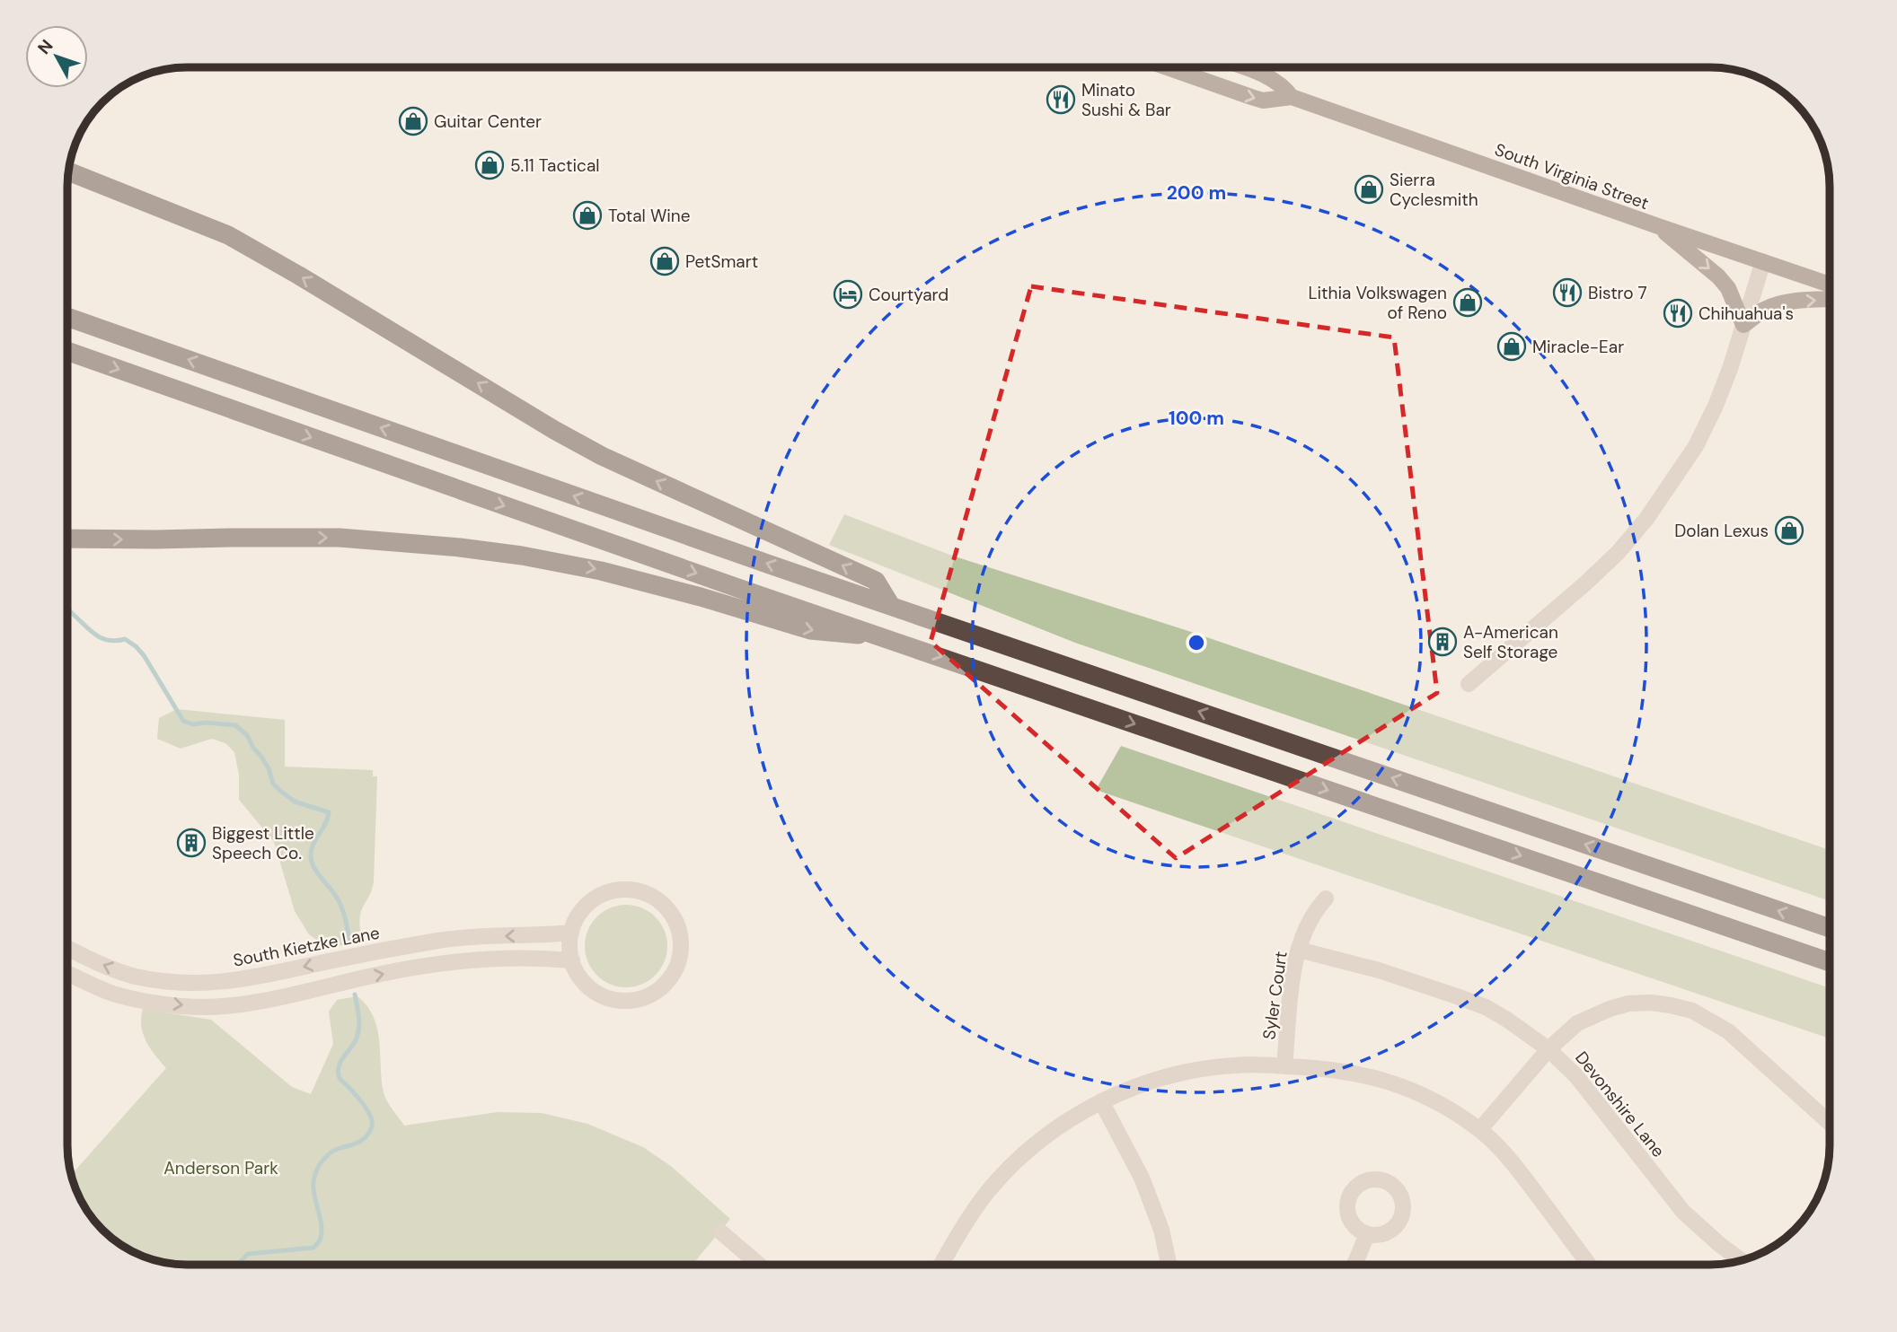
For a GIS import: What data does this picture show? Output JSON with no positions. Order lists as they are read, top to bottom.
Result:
{
  "streets": {
    "main road": ["South Virginia Street"],
    "street": ["South Kietzke Lane", "Syler Court", "Devonshire Lane"]
  },
  "crossings": [
    ["Syler Court", "Devonshire Lane"]
  ],
  "parks": ["Anderson Park"],
  "places": {
    "restaurant": ["Minato Sushi & Bar", "Bistro 7", "Chihuahua's"],
    "shop": [
      "Guitar Center",
      "5.11 Tactical",
      "Sierra Cyclesmith",
      "Total Wine",
      "PetSmart",
      "Lithia Volkswagen of Reno",
      "Miracle-Ear",
      "Dolan Lexus"
    ],
    "hotel": ["Courtyard"],
    "building": ["A-American Self Storage", "Biggest Little Speech Co."]
  },
  "north": "top left",
  "rings": ["200 m", "100 m"]
}
